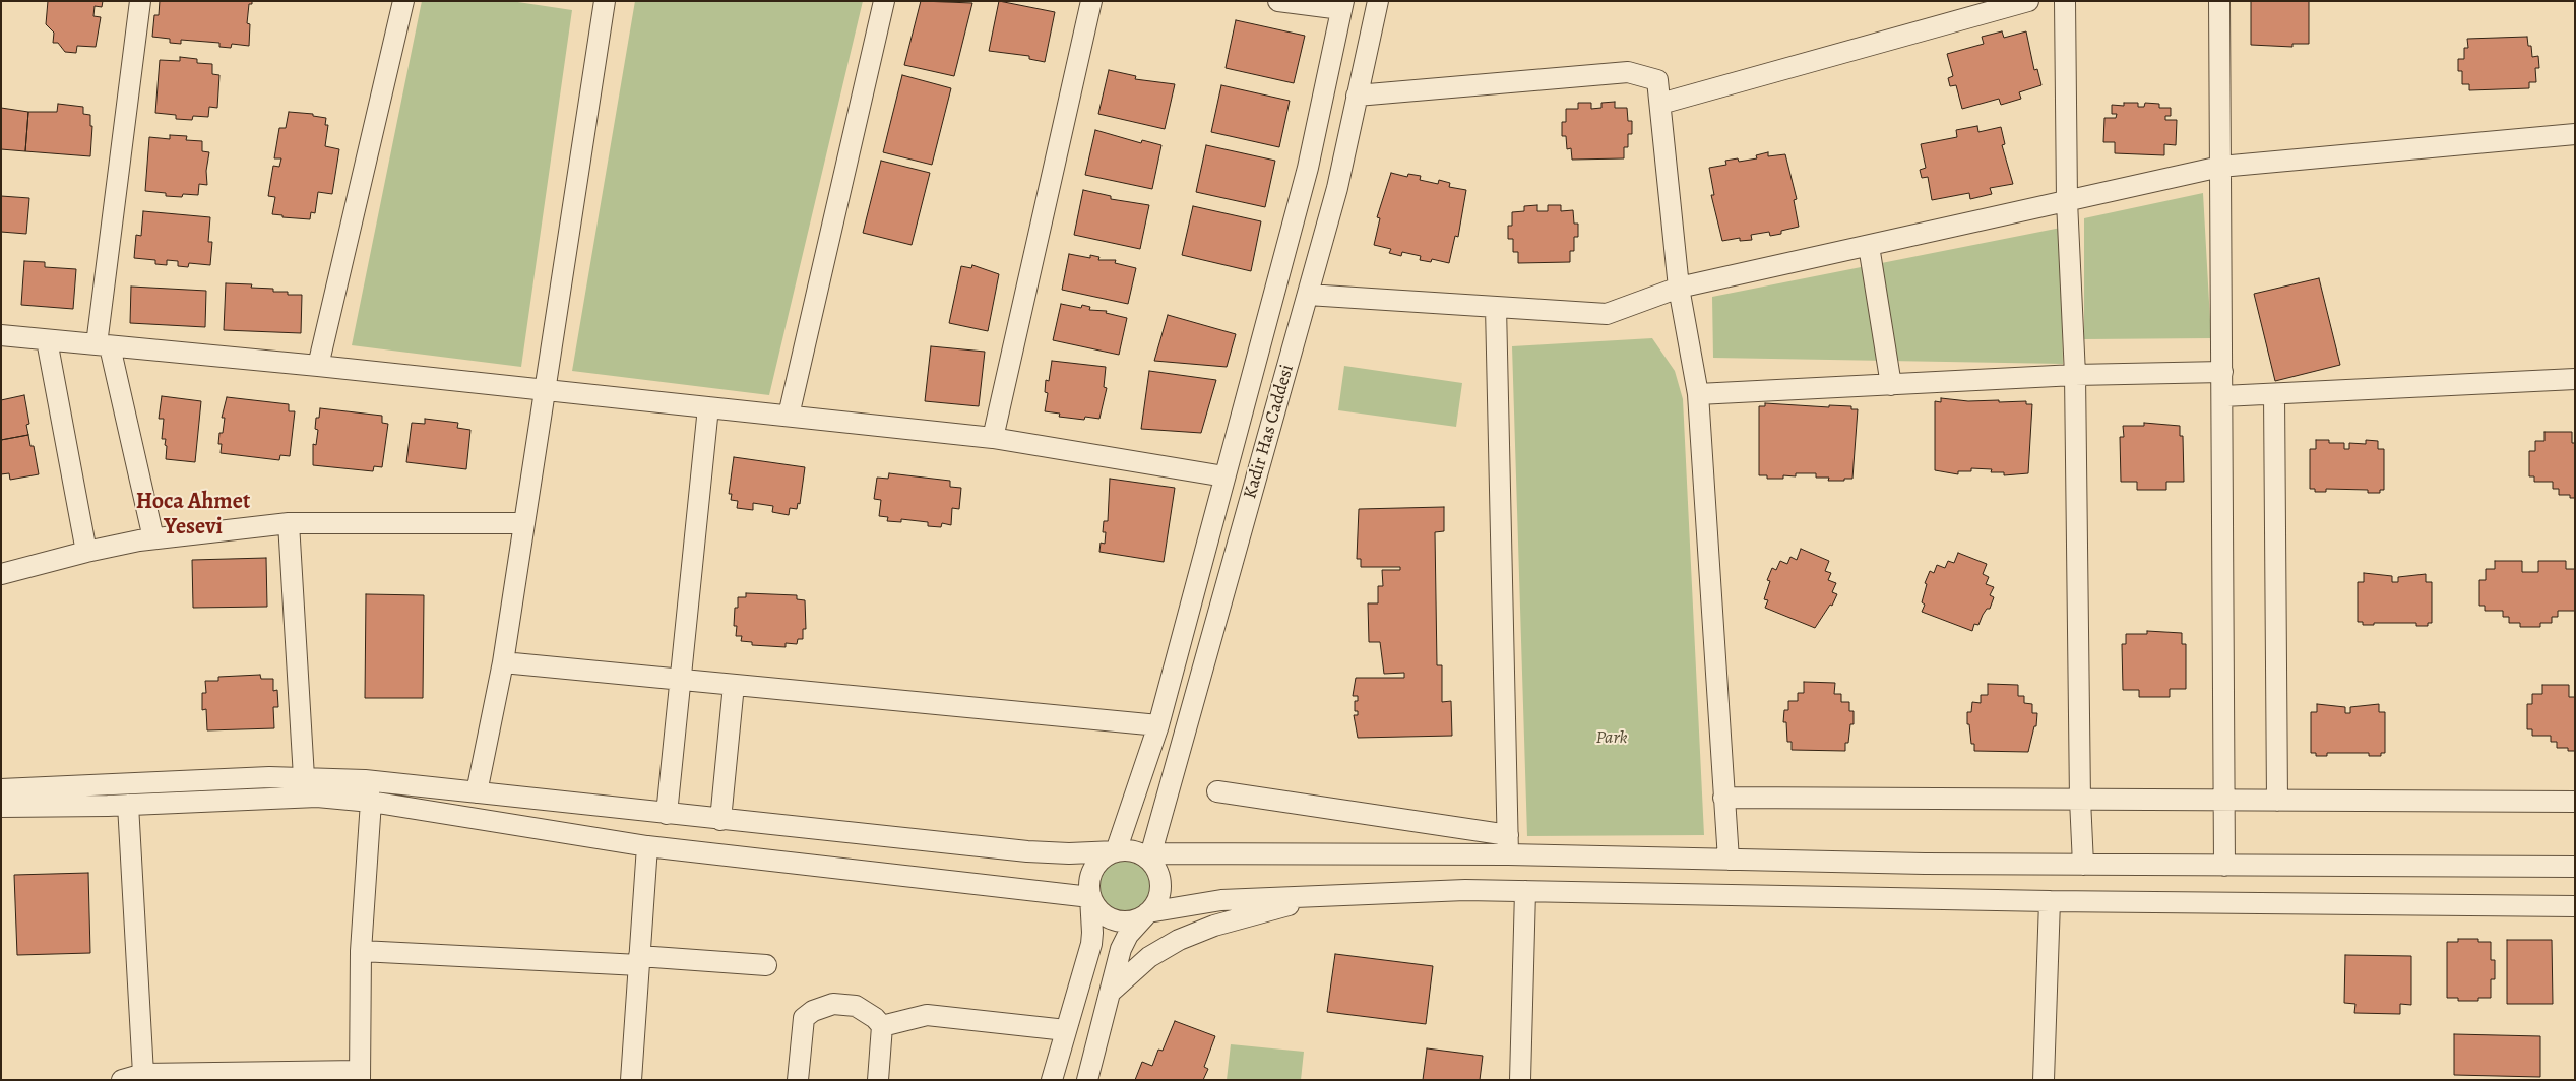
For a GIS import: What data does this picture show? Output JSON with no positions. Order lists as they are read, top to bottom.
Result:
{
  "streets": {
    "street": ["Kadir Has Caddesi"]
  },
  "districts": ["Hoca Ahmet Yesevi"],
  "parks": ["Park"]
}
